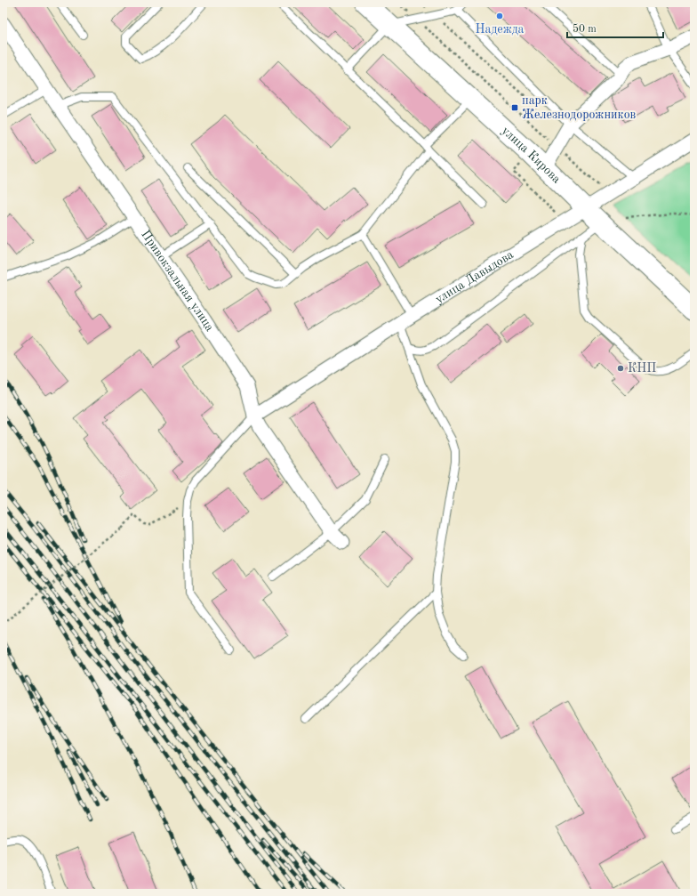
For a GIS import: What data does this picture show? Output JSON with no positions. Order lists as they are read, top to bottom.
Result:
{
  "streets": {
    "main road": ["улица Кирова"],
    "street": ["улица Давыдова", "Привокзальная улица"]
  },
  "crossings": [
    ["улица Кирова", "улица Давыдова"],
    ["улица Давыдова", "Привокзальная улица"]
  ],
  "places": {
    "other": ["Надежда", "КНП"],
    "transit": ["парк Железнодорожников"]
  },
  "scale_bar": "50 m"
}
